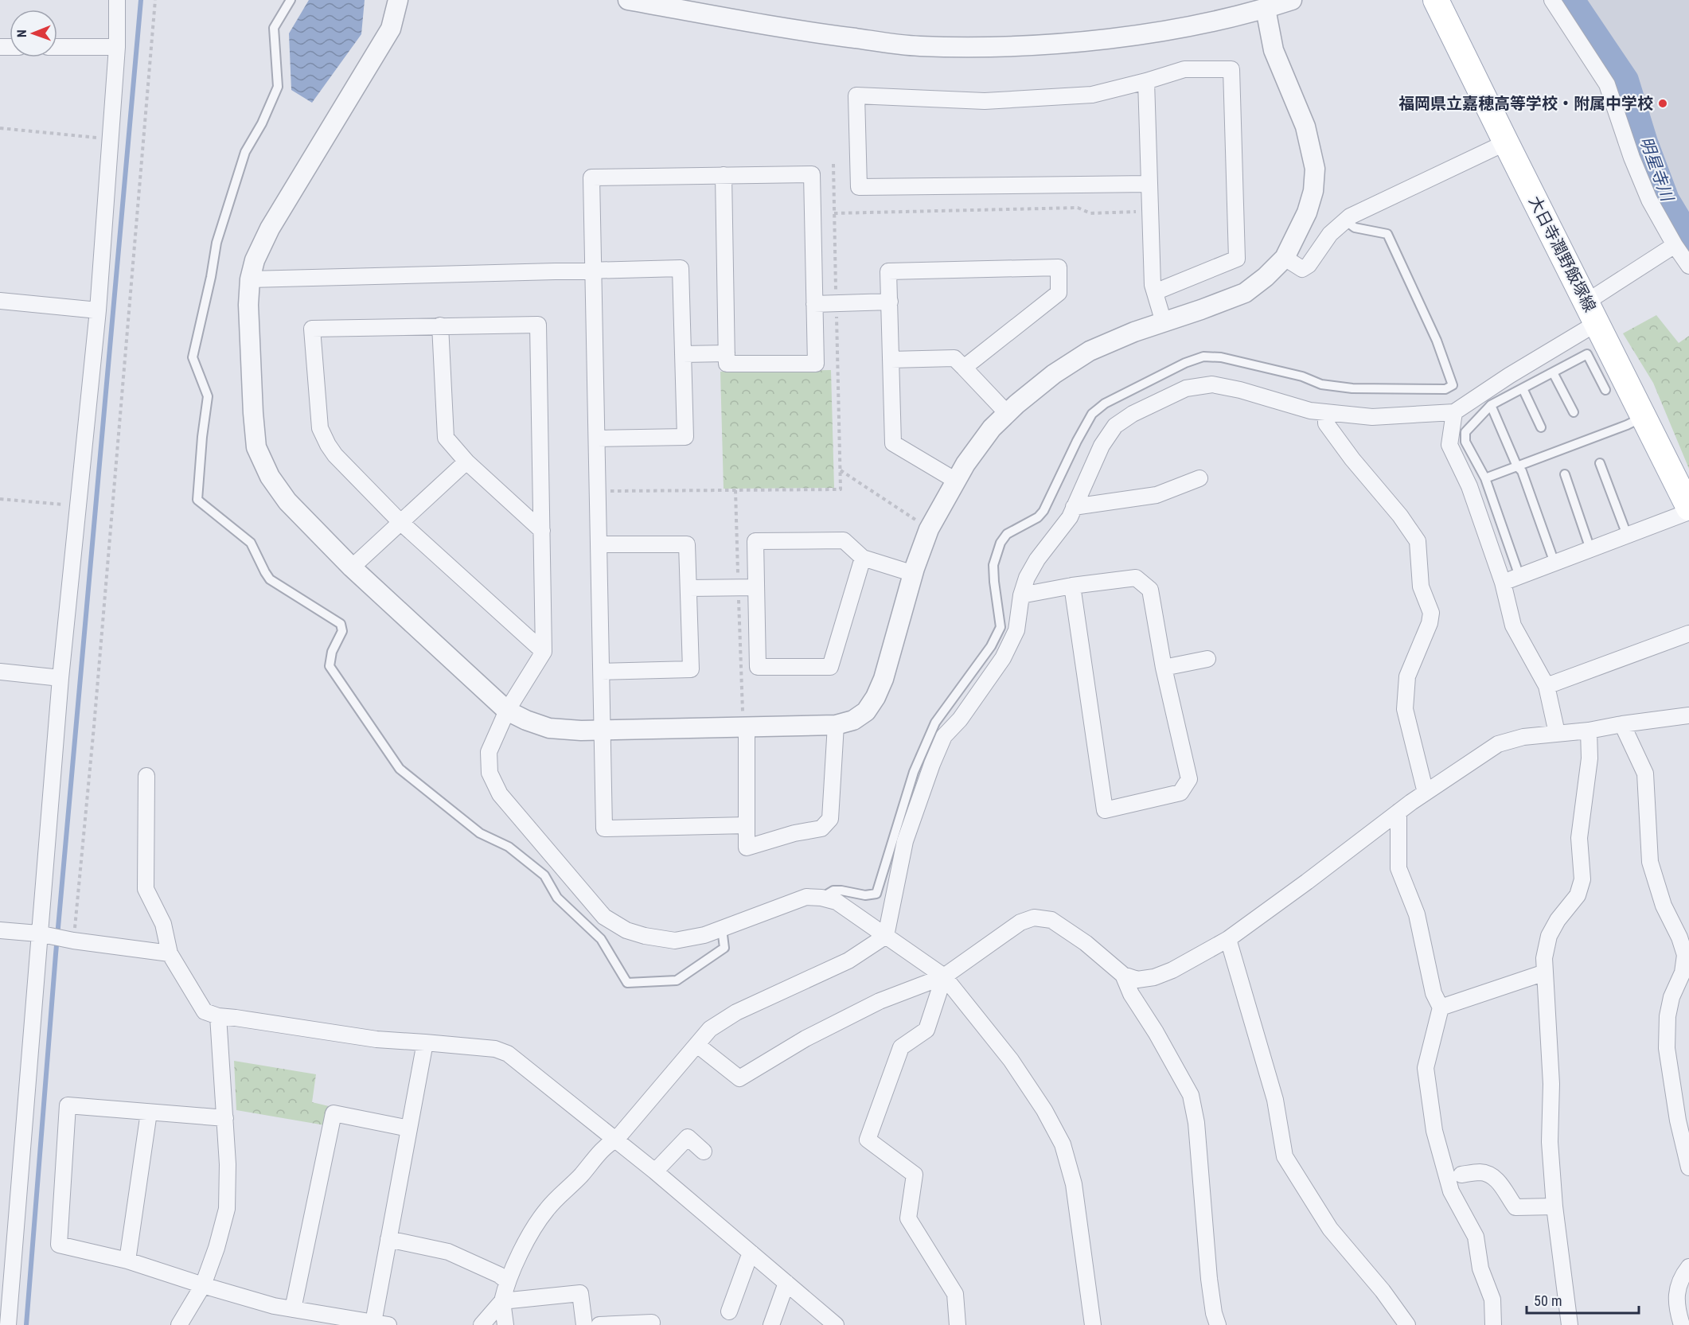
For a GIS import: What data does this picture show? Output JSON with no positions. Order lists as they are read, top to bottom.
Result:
{
  "streets": {
    "main road": ["大日寺潤野飯塚線"]
  },
  "water": ["明星寺川"],
  "places": ["福岡県立嘉穂高等学校・附属中学校"],
  "scale_bar": "50 m",
  "north": "left"
}
